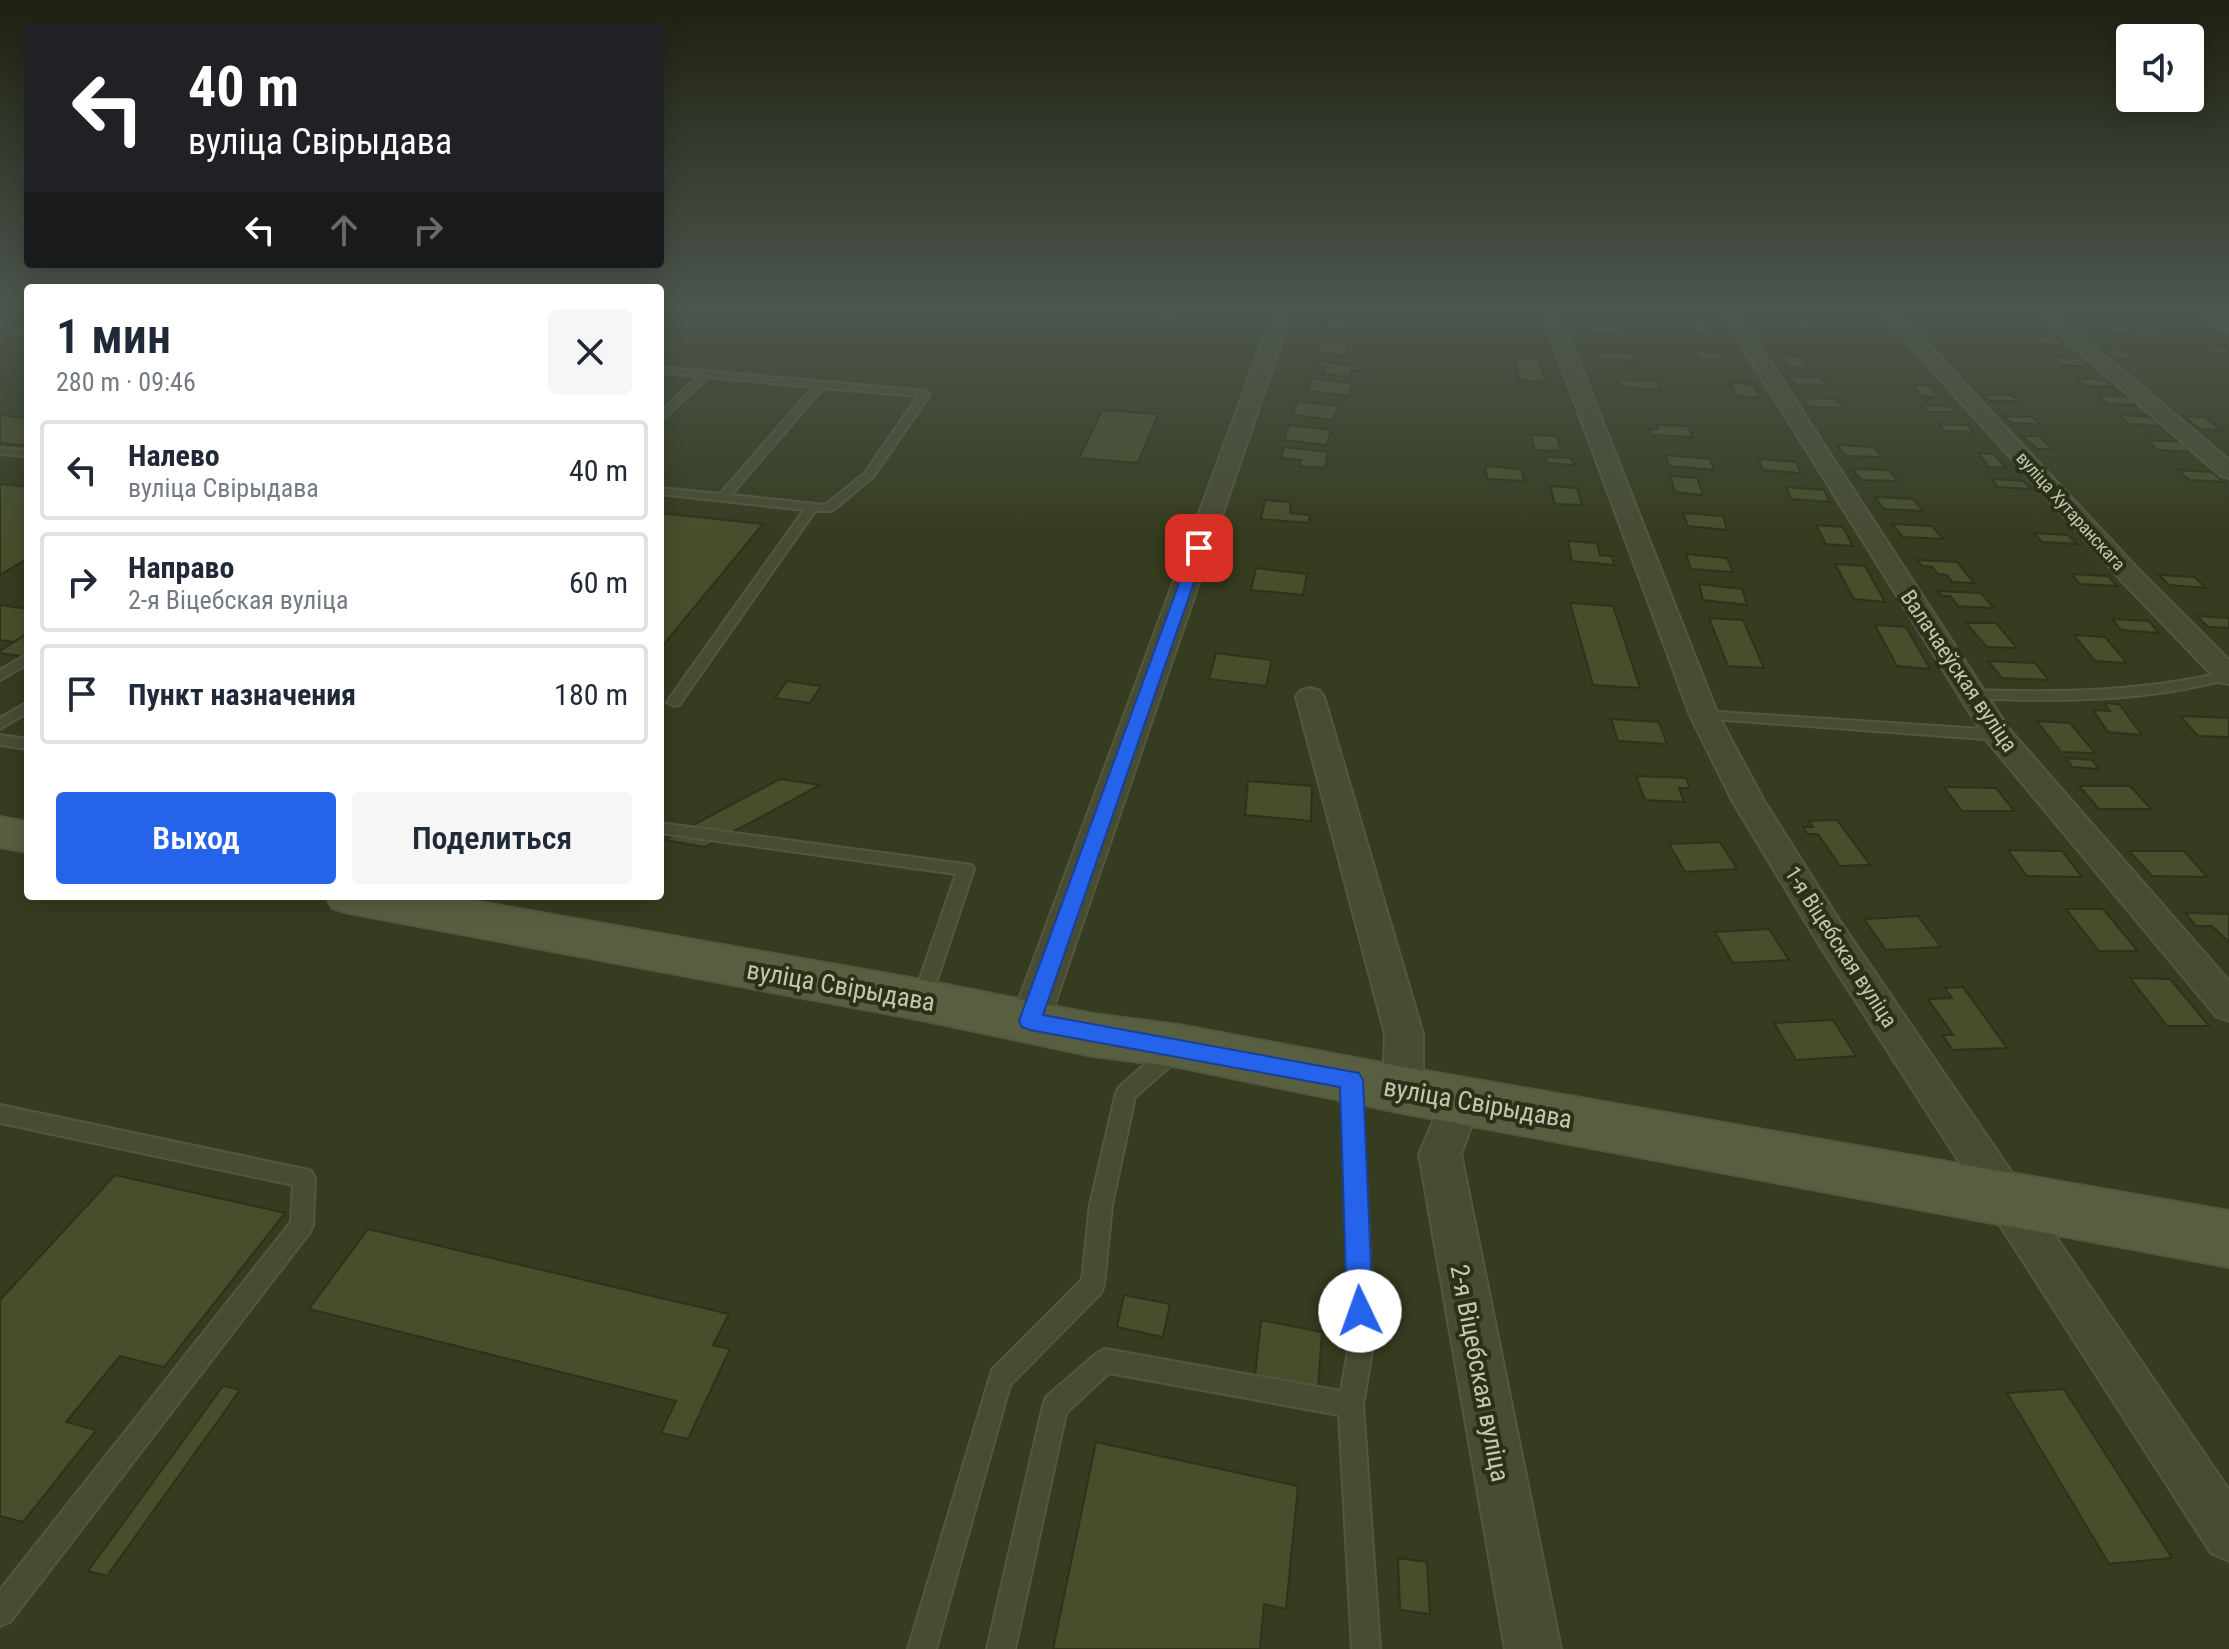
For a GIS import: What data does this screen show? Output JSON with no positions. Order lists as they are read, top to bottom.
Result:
{
  "streets": {
    "main road": ["вуліца Свірыдава"],
    "street": [
      "вуліца Хутаранскага",
      "Валачаеўская вуліца",
      "1-я Віцебская вуліца",
      "2-я Віцебская вуліца"
    ]
  },
  "crossings": [
    ["1-я Віцебская вуліца", "вуліца Свірыдава"],
    ["вуліца Свірыдава", "2-я Віцебская вуліца"]
  ],
  "page": {
    "turn": ["40 m", "вуліца Свірыдава"],
    "heading": ["1 мин", "280 m · 09:46"],
    "list": [
      {
        "name": "Налево",
        "note": "вуліца Свірыдава",
        "value": "40 m"
      },
      {
        "name": "Направо",
        "note": "2-я Віцебская вуліца",
        "value": "60 m"
      },
      {
        "name": "Пункт назначения",
        "value": "180 m"
      }
    ],
    "buttons": ["Выход", "Поделиться"]
  }
}
